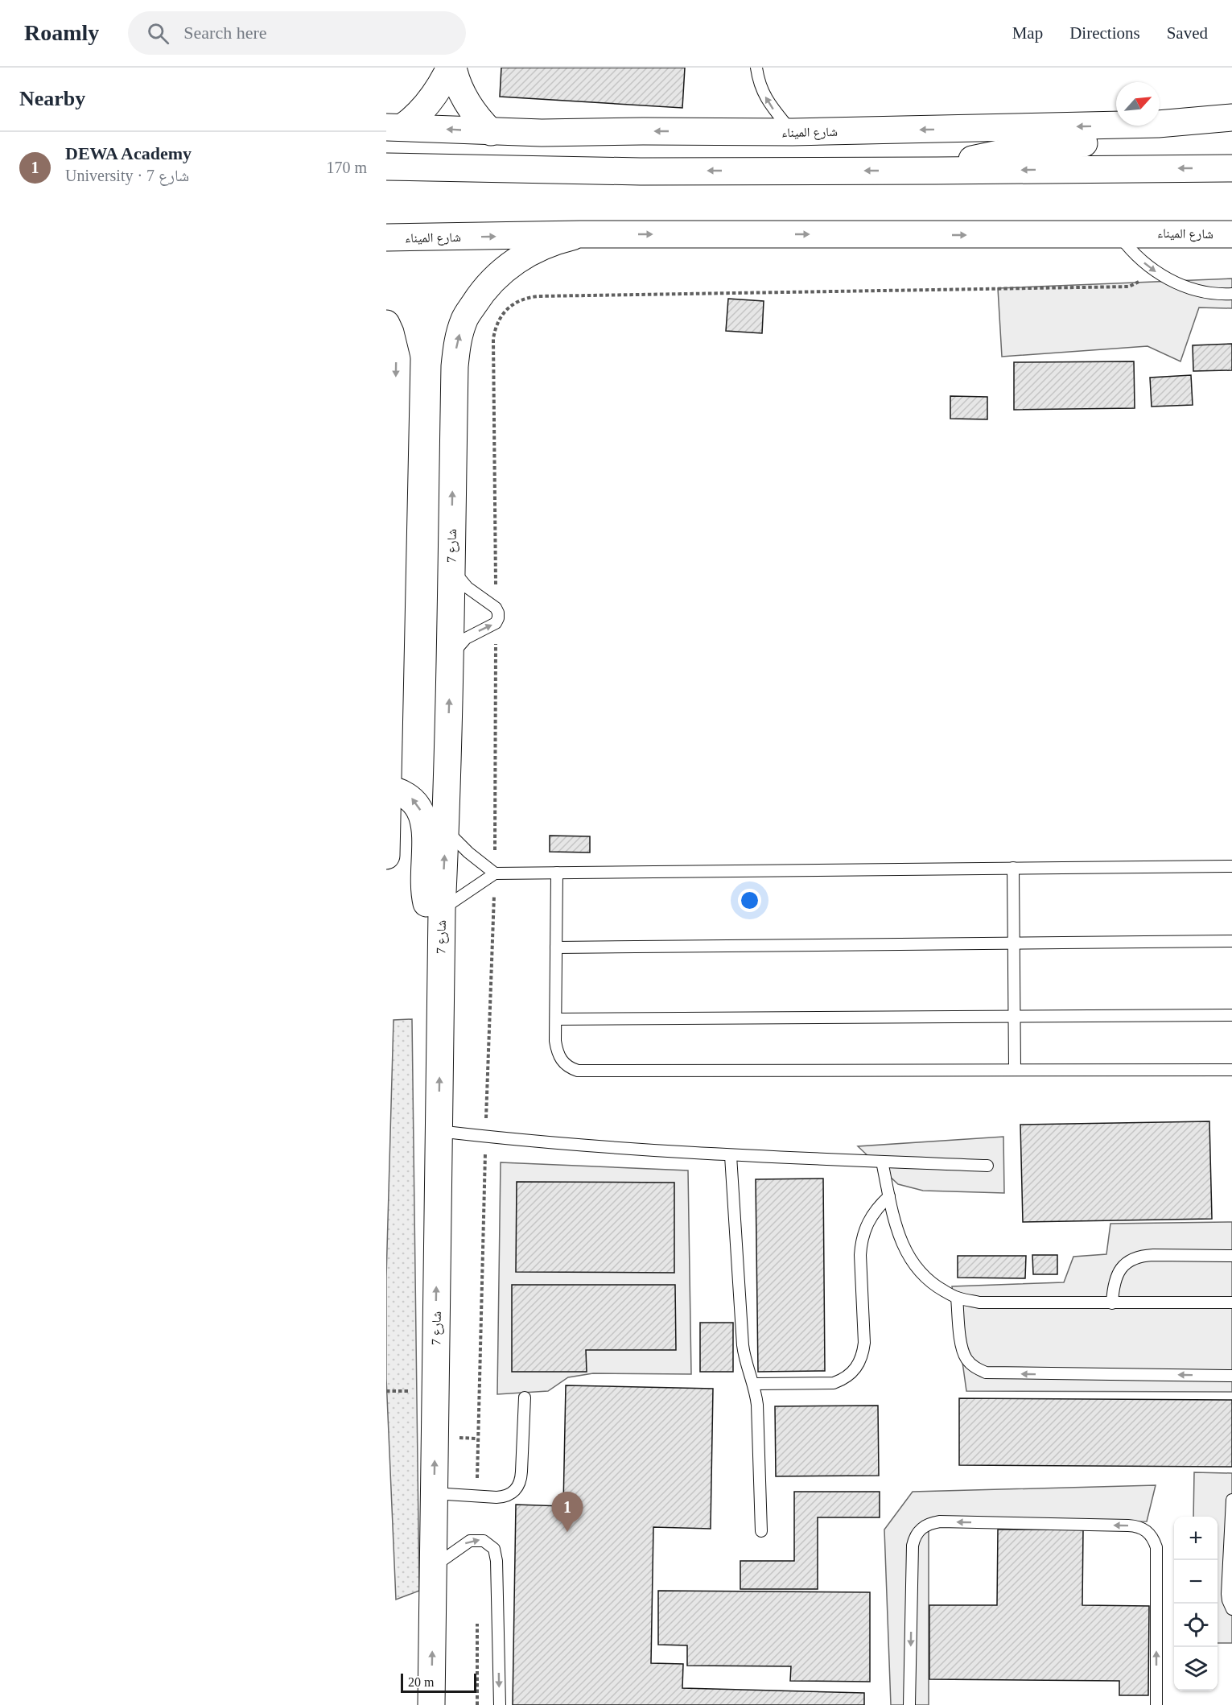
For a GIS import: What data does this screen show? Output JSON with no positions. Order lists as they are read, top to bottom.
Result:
{
  "streets": {
    "main road": ["شارع الميناء", "شارع 7"]
  },
  "crossings": [
    ["شارع الميناء", "شارع 7"]
  ],
  "scale_bar": "20 m",
  "north": "top right",
  "page": {
    "header": "Roamly",
    "search": "Search here",
    "nav": ["Map", "Directions", "Saved"],
    "heading": "Nearby",
    "list": [
      {
        "mark": "1",
        "name": "DEWA Academy",
        "note": "University · شارع 7",
        "value": "170 m"
      }
    ],
    "pins": "1",
    "map_buttons": ["+", "−"],
    "scale": "20 m"
  }
}
